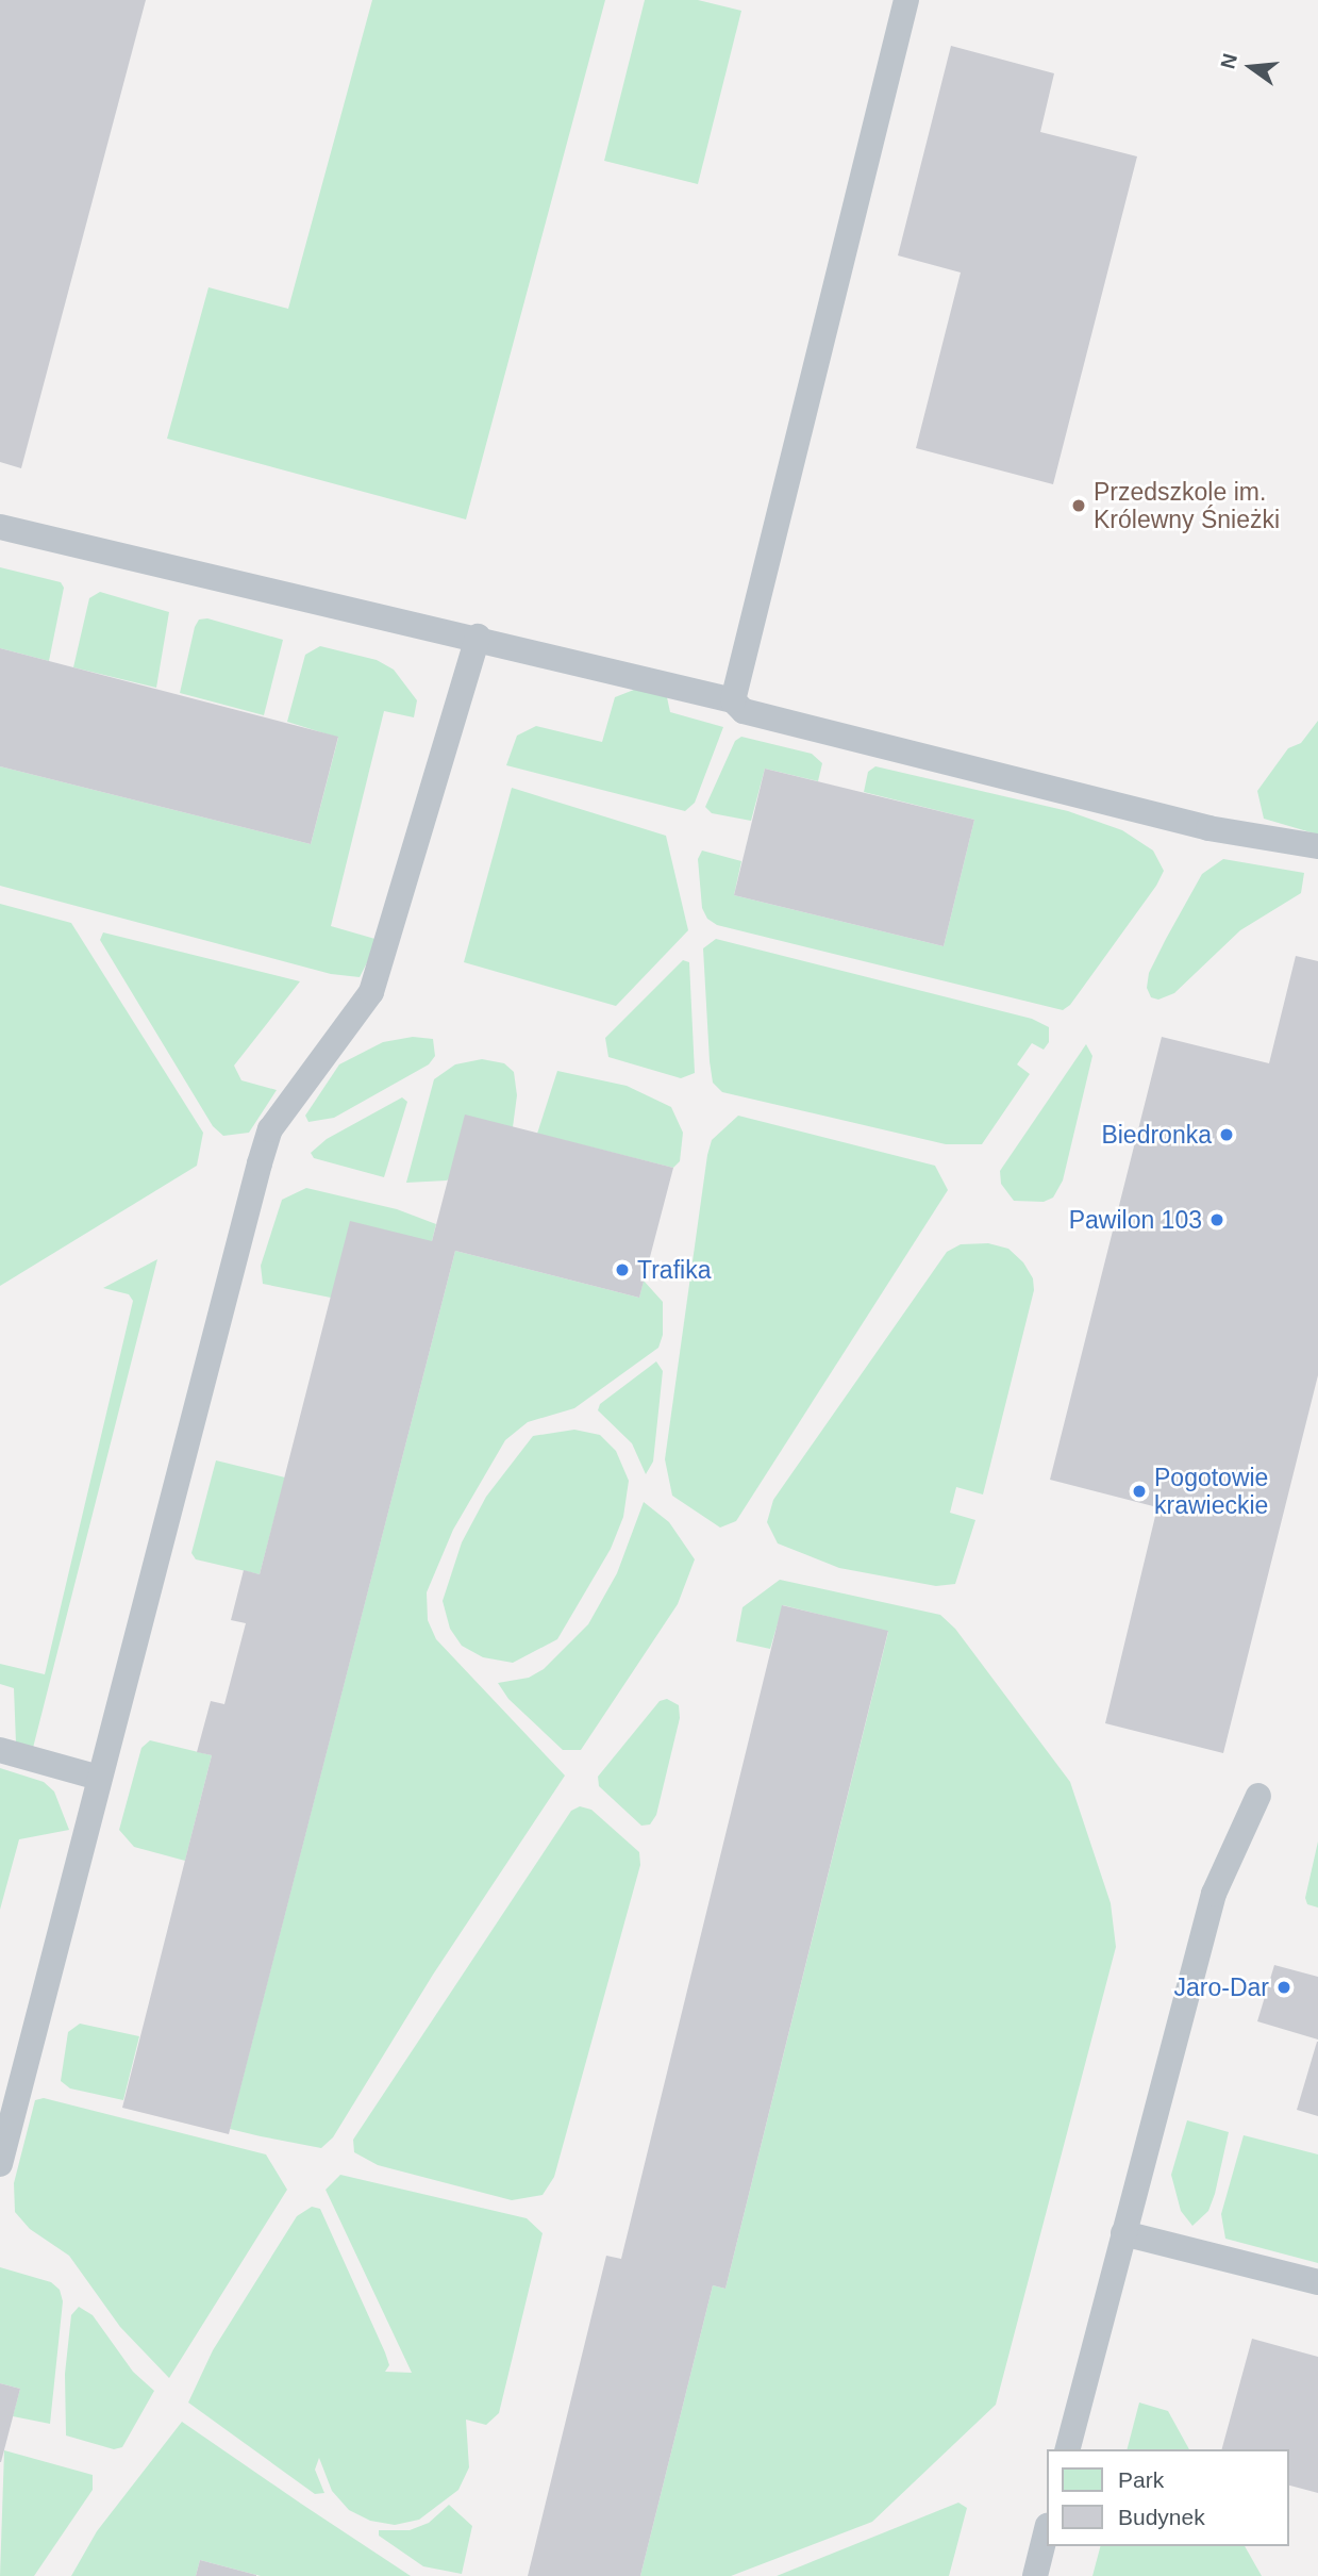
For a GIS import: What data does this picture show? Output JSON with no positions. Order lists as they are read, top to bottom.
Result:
{
  "places": [
    "Przedszkole im. Królewny Śnieżki",
    "Biedronka",
    "Pawilon 103",
    "Trafika",
    "Pogotowie krawieckie",
    "Jaro-Dar"
  ],
  "legend": ["Park", "Budynek"],
  "north": "left"
}
